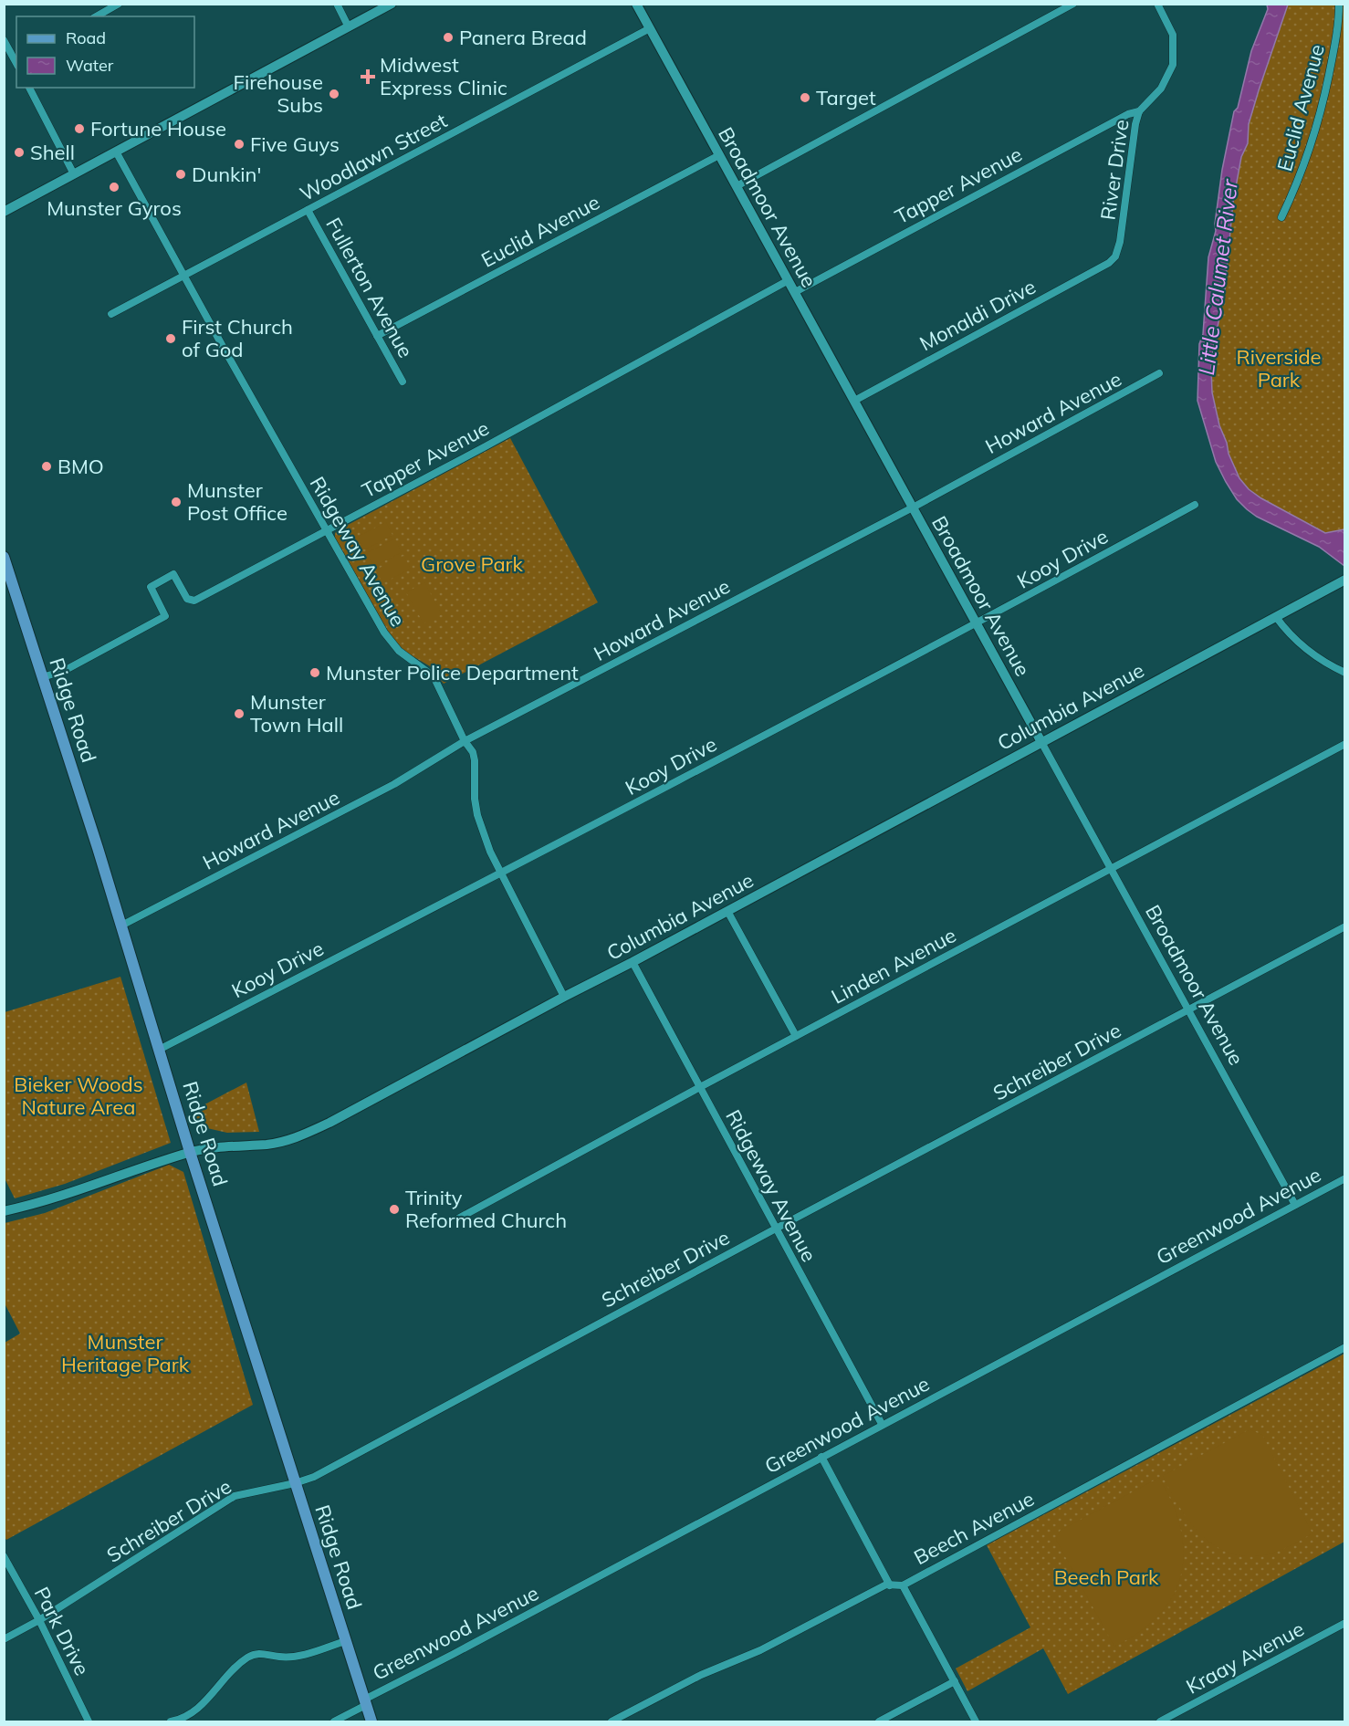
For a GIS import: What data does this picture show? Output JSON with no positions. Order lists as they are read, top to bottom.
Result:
{
  "streets": {
    "main road": ["Ridge Road"],
    "street": [
      "Euclid Avenue",
      "Woodlawn Street",
      "River Drive",
      "Tapper Avenue",
      "Broadmoor Avenue",
      "Fullerton Avenue",
      "Monaldi Drive",
      "Howard Avenue",
      "Ridgeway Avenue",
      "Kooy Drive",
      "Columbia Avenue",
      "Linden Avenue",
      "Schreiber Drive",
      "Greenwood Avenue",
      "Beech Avenue",
      "Park Drive",
      "Kraay Avenue"
    ]
  },
  "crossings": [
    ["Euclid Avenue", "Broadmoor Avenue"],
    ["Euclid Avenue", "Fullerton Avenue"],
    ["Woodlawn Street", "Broadmoor Avenue"],
    ["Woodlawn Street", "Fullerton Avenue"],
    ["Woodlawn Street", "Ridgeway Avenue"],
    ["River Drive", "Tapper Avenue"],
    ["River Drive", "Monaldi Drive"],
    ["Tapper Avenue", "Broadmoor Avenue"],
    ["Tapper Avenue", "Ridgeway Avenue"],
    ["Tapper Avenue", "Ridge Road"],
    ["Broadmoor Avenue", "Monaldi Drive"],
    ["Broadmoor Avenue", "Howard Avenue"],
    ["Broadmoor Avenue", "Kooy Drive"],
    ["Broadmoor Avenue", "Columbia Avenue"],
    ["Broadmoor Avenue", "Linden Avenue"],
    ["Broadmoor Avenue", "Schreiber Drive"],
    ["Broadmoor Avenue", "Greenwood Avenue"],
    ["Howard Avenue", "Ridgeway Avenue"],
    ["Howard Avenue", "Ridge Road"],
    ["Ridgeway Avenue", "Kooy Drive"],
    ["Ridgeway Avenue", "Columbia Avenue"],
    ["Ridgeway Avenue", "Linden Avenue"],
    ["Ridgeway Avenue", "Schreiber Drive"],
    ["Ridgeway Avenue", "Greenwood Avenue"],
    ["Kooy Drive", "Ridge Road"],
    ["Columbia Avenue", "Ridge Road"],
    ["Ridge Road", "Schreiber Drive"],
    ["Ridge Road", "Greenwood Avenue"],
    ["Schreiber Drive", "Park Drive"]
  ],
  "water": ["Little Calumet River"],
  "parks": [
    "Riverside Park",
    "Grove Park",
    "Bieker Woods Nature Area",
    "Munster Heritage Park",
    "Beech Park"
  ],
  "places": {
    "other": [
      "Panera Bread",
      "Firehouse Subs",
      "Target",
      "Fortune House",
      "Five Guys",
      "Shell",
      "Dunkin'",
      "Munster Gyros",
      "First Church of God",
      "BMO",
      "Munster Post Office",
      "Munster Police Department",
      "Munster Town Hall",
      "Trinity Reformed Church"
    ],
    "health": ["Midwest Express Clinic"]
  },
  "legend": ["Road", "Water"]
}
